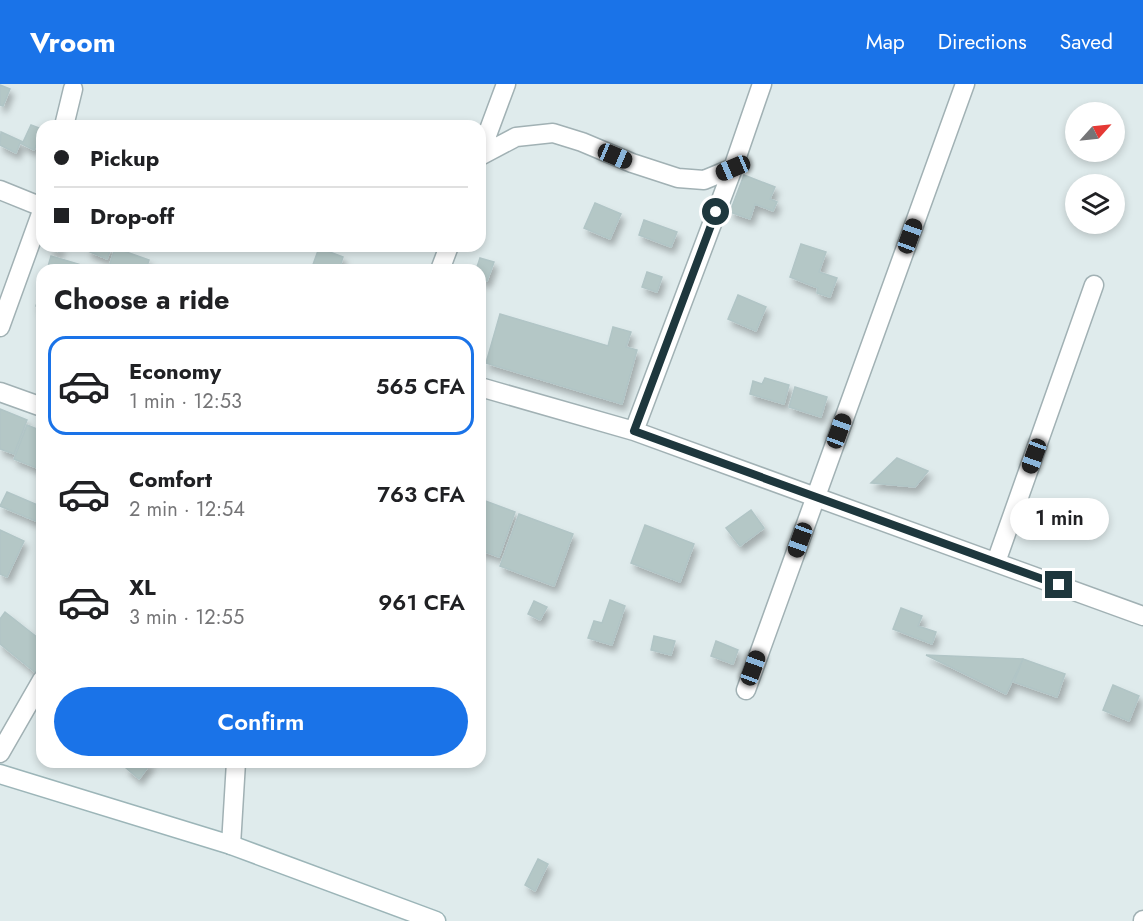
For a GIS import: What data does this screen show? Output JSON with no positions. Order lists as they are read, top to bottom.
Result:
{
  "north": "top right",
  "page": {
    "header": "Vroom",
    "nav": ["Map", "Directions", "Saved"],
    "banner": ["Pickup", "Drop-off"],
    "heading": "Choose a ride",
    "list": [
      {
        "name": "Economy",
        "note": "1 min · 12:53",
        "value": "565 CFA"
      },
      {
        "name": "Comfort",
        "note": "2 min · 12:54",
        "value": "763 CFA"
      },
      {
        "name": "XL",
        "note": "3 min · 12:55",
        "value": "961 CFA"
      }
    ],
    "bubble": "1 min",
    "buttons": "Confirm"
  }
}
